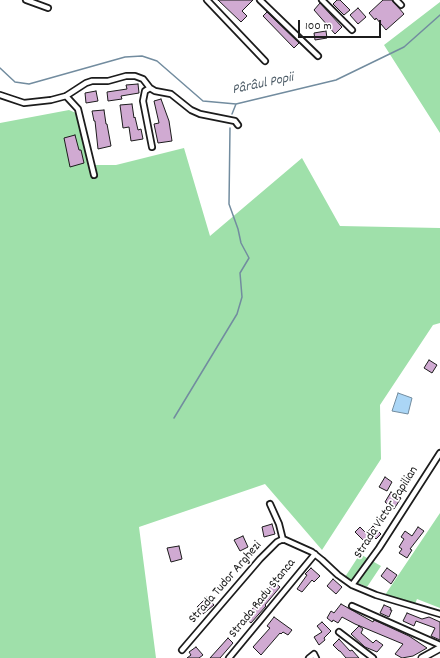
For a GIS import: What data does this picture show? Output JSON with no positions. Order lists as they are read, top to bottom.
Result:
{
  "streets": {
    "street": ["Strada Victor Papilian", "Strada Tudor Arghezi", "Strada Radu Stanca"]
  },
  "water": ["Pârâul Popii"],
  "scale_bar": "100 m"
}
